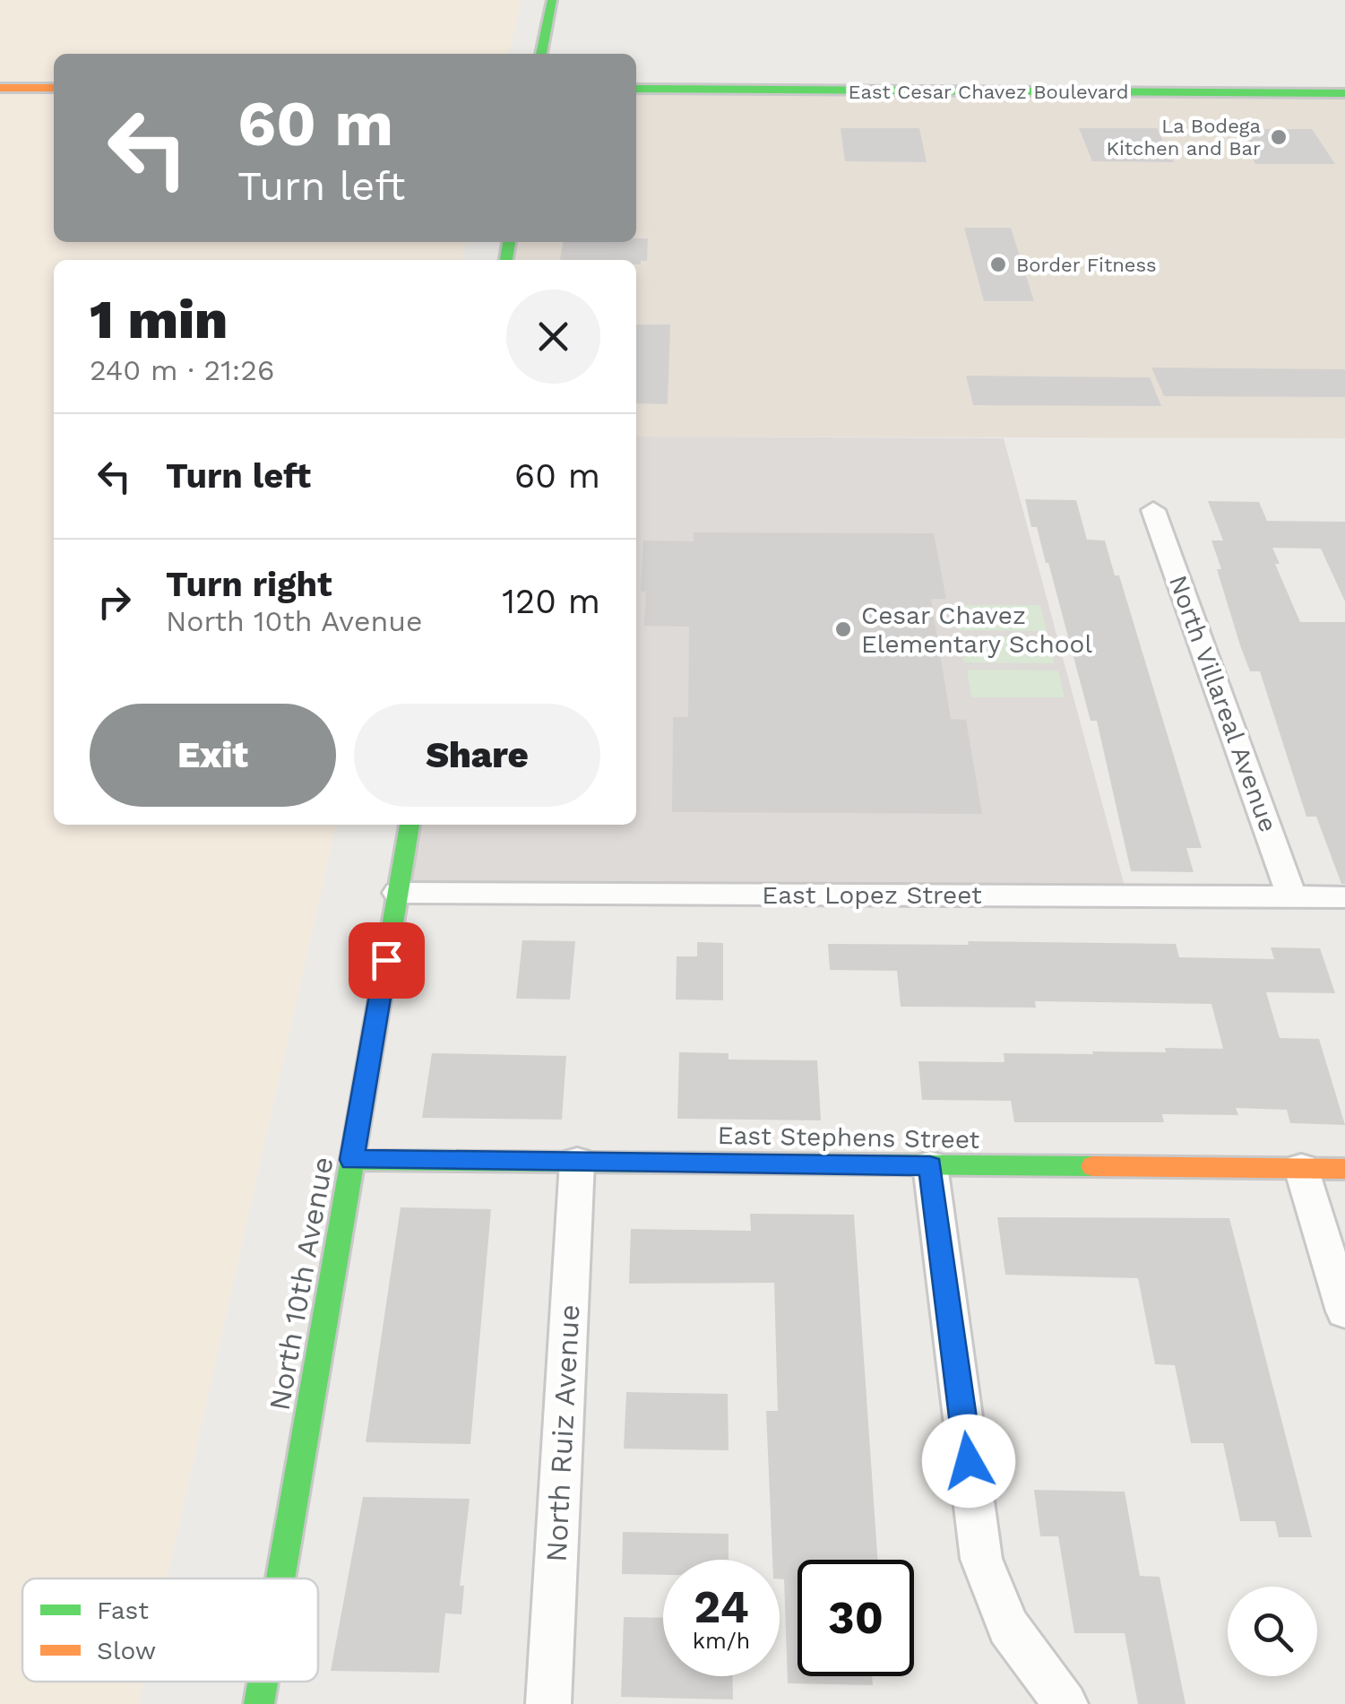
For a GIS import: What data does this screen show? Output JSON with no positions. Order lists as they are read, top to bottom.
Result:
{
  "streets": {
    "main road": ["East Cesar Chavez Boulevard", "East Stephens Street", "North 10th Avenue"],
    "street": ["North Villareal Avenue", "East Lopez Street", "North Ruiz Avenue"]
  },
  "crossings": [
    ["North Villareal Avenue", "East Lopez Street"],
    ["East Lopez Street", "North 10th Avenue"],
    ["East Stephens Street", "North 10th Avenue"],
    ["East Stephens Street", "North Ruiz Avenue"]
  ],
  "places": ["La Bodega Kitchen and Bar", "Border Fitness", "Cesar Chavez Elementary School"],
  "legend": ["Fast", "Slow"],
  "page": {
    "turn": ["60 m", "Turn left"],
    "heading": ["1 min", "240 m · 21:26"],
    "list": [
      {
        "name": "Turn left",
        "value": "60 m"
      },
      {
        "name": "Turn right",
        "note": "North 10th Avenue",
        "value": "120 m"
      }
    ],
    "buttons": ["Exit", "Share"],
    "speed": "24 km/h",
    "limit": "30"
  }
}
